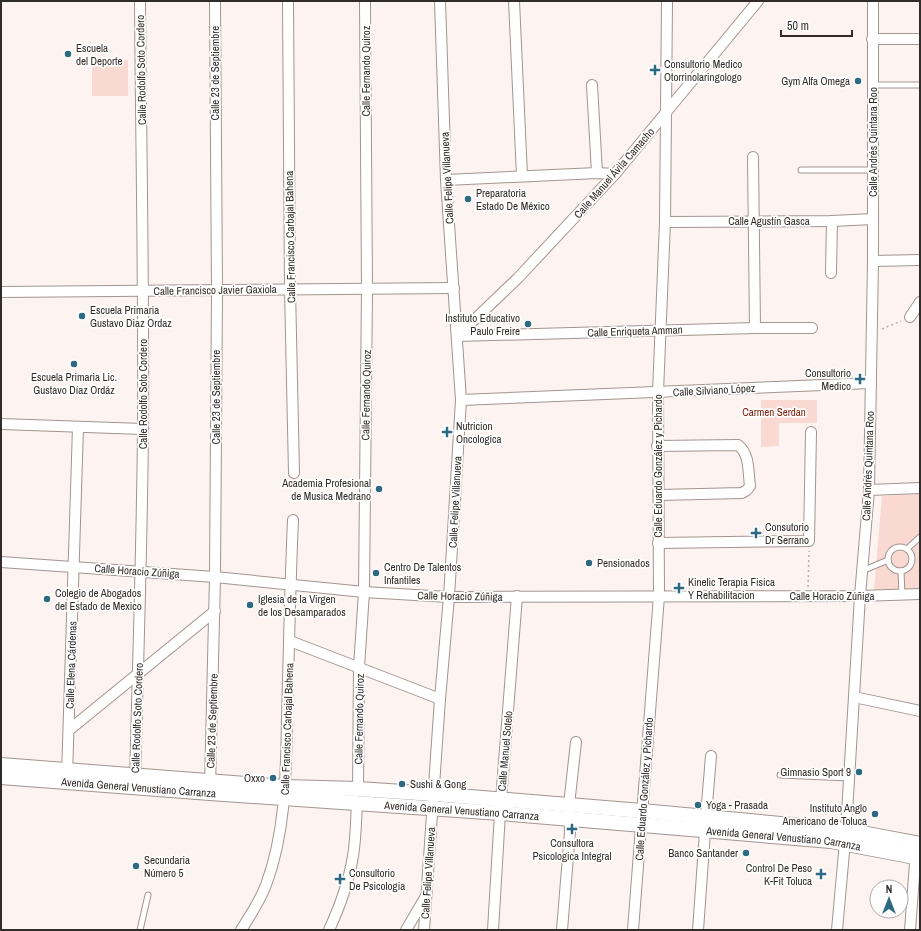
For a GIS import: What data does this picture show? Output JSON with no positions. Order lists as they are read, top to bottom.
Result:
{
  "streets": {
    "main road": ["Avenida General Venustiano Carranza"],
    "street": [
      "Calle Rodolfo Soto Cordero",
      "Calle Fernando Quiroz",
      "Calle 23 de Septiembre",
      "Calle Andrés Quintana Roo",
      "Calle Manuel Ávila Camacho",
      "Calle Felipe Villanueva",
      "Calle Agustín Gasca",
      "Calle Francisco Carbajal Bahena",
      "Calle Francisco Javier Gaxiola",
      "Calle Enriqueta Amman",
      "Calle Silviano López",
      "Calle Eduardo González y Pichardo",
      "Calle Horacio Zúñiga",
      "Calle Elena Cárdenas",
      "Calle Manuel Sotelo"
    ]
  },
  "crossings": [
    ["Calle Rodolfo Soto Cordero", "Calle Francisco Javier Gaxiola"],
    ["Calle Rodolfo Soto Cordero", "Calle Horacio Zúñiga"],
    ["Calle Rodolfo Soto Cordero", "Avenida General Venustiano Carranza"],
    ["Calle Fernando Quiroz", "Calle Francisco Javier Gaxiola"],
    ["Calle Fernando Quiroz", "Calle Horacio Zúñiga"],
    ["Calle Fernando Quiroz", "Avenida General Venustiano Carranza"],
    ["Calle 23 de Septiembre", "Calle Francisco Javier Gaxiola"],
    ["Calle 23 de Septiembre", "Calle Horacio Zúñiga"],
    ["Calle 23 de Septiembre", "Avenida General Venustiano Carranza"],
    ["Calle Andrés Quintana Roo", "Calle Agustín Gasca"],
    ["Calle Andrés Quintana Roo", "Calle Silviano López"],
    ["Calle Andrés Quintana Roo", "Calle Horacio Zúñiga"],
    ["Calle Andrés Quintana Roo", "Avenida General Venustiano Carranza"],
    ["Calle Manuel Ávila Camacho", "Calle Felipe Villanueva"],
    ["Calle Manuel Ávila Camacho", "Calle Enriqueta Amman"],
    ["Calle Manuel Ávila Camacho", "Calle Eduardo González y Pichardo"],
    ["Calle Felipe Villanueva", "Calle Francisco Javier Gaxiola"],
    ["Calle Felipe Villanueva", "Calle Enriqueta Amman"],
    ["Calle Felipe Villanueva", "Calle Silviano López"],
    ["Calle Felipe Villanueva", "Calle Horacio Zúñiga"],
    ["Calle Felipe Villanueva", "Avenida General Venustiano Carranza"],
    ["Calle Agustín Gasca", "Calle Eduardo González y Pichardo"],
    ["Calle Francisco Carbajal Bahena", "Calle Francisco Javier Gaxiola"],
    ["Calle Francisco Carbajal Bahena", "Calle Horacio Zúñiga"],
    ["Calle Francisco Carbajal Bahena", "Avenida General Venustiano Carranza"],
    ["Calle Enriqueta Amman", "Calle Eduardo González y Pichardo"],
    ["Calle Silviano López", "Calle Eduardo González y Pichardo"],
    ["Calle Eduardo González y Pichardo", "Calle Horacio Zúñiga"],
    ["Calle Eduardo González y Pichardo", "Avenida General Venustiano Carranza"],
    ["Calle Horacio Zúñiga", "Calle Elena Cárdenas"],
    ["Calle Horacio Zúñiga", "Calle Manuel Sotelo"],
    ["Calle Elena Cárdenas", "Avenida General Venustiano Carranza"],
    ["Calle Manuel Sotelo", "Avenida General Venustiano Carranza"]
  ],
  "parks": ["Carmen Serdan"],
  "places": {
    "other": [
      "Escuela del Deporte",
      "Gym Alfa Omega",
      "Preparatoria Estado De México",
      "Escuela Primaria Gustavo Diaz Ordaz",
      "Instituto Educativo Paulo Freire",
      "Escuela Primaria Lic. Gustavo Díaz Ordáz",
      "Academia Profesional de Musica Medrano",
      "Pensionados",
      "Centro De Talentos Infantiles",
      "Colegio de Abogados del Estado de Mexico",
      "Iglesia de la Virgen de los Desamparados",
      "Gimnasio Sport 9",
      "Oxxo",
      "Sushi & Gong",
      "Yoga - Prasada",
      "Instituto Anglo Americano de Toluca",
      "Banco Santander",
      "Secundaria Número 5"
    ],
    "health": [
      "Consultorio Medico Otorrinolaringologo",
      "Consultorio Medico",
      "Nutricion Oncologica",
      "Consutorio Dr Serrano",
      "Kinelic Terapia Fisica Y Rehabilitacion",
      "Consultora Psicologica Integral",
      "Control De Peso K-Fit Toluca",
      "Consultorio De Psicologia"
    ]
  },
  "scale_bar": "50 m",
  "north": "top"
}
